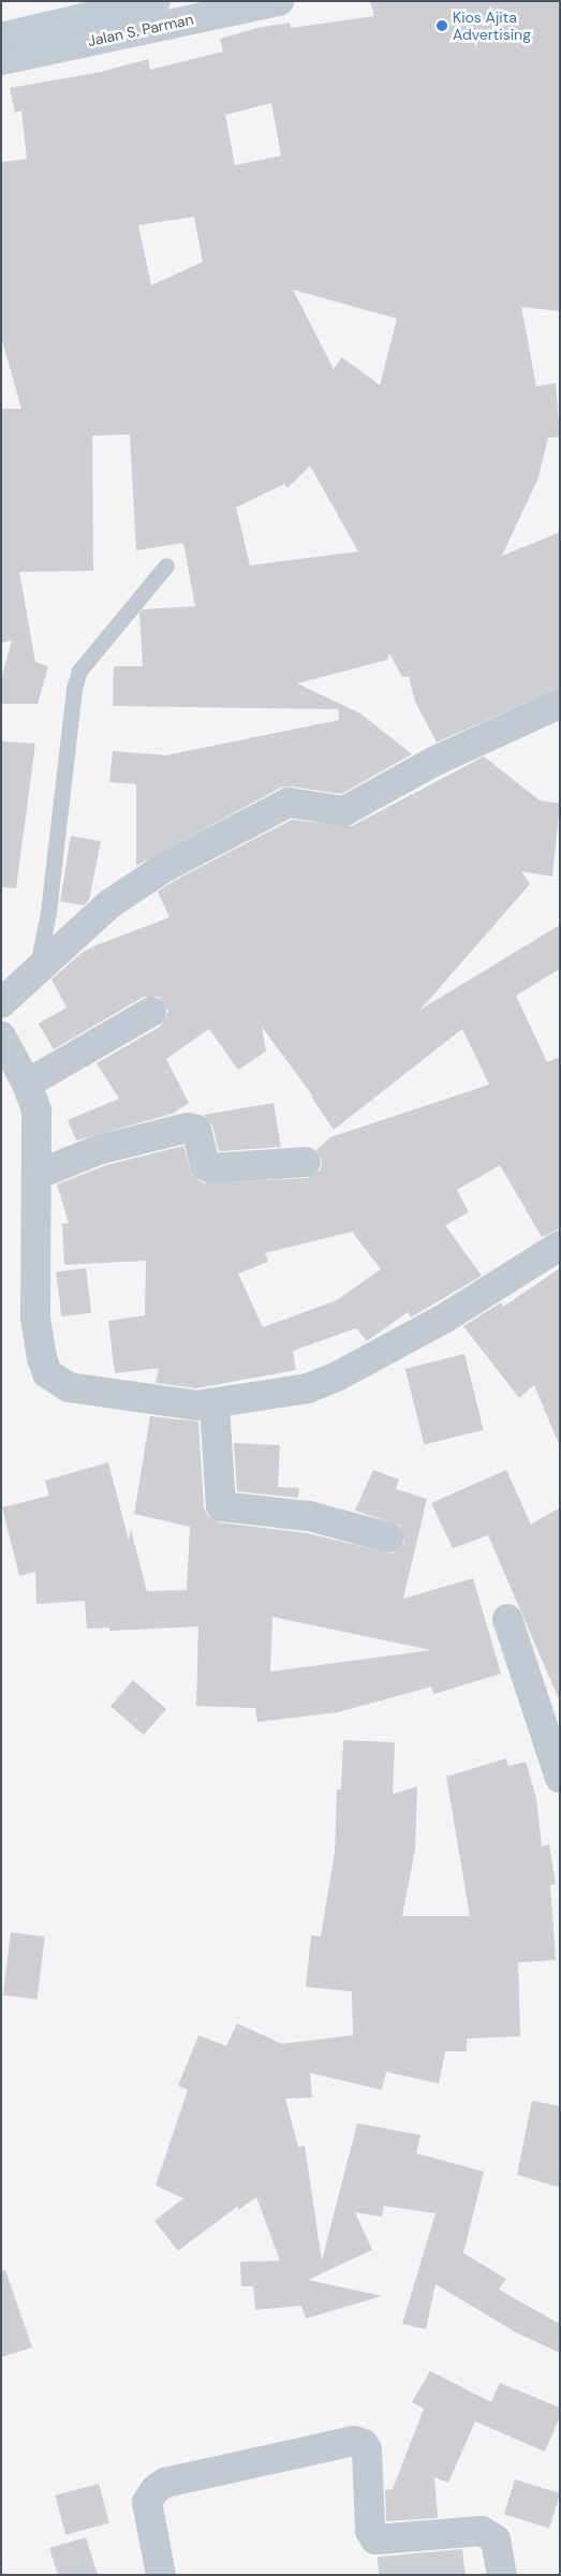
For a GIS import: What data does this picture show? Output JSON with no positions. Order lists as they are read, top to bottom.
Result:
{
  "streets": {
    "main road": ["Jalan S. Parman"]
  },
  "places": ["Kios Ajita Advertising"]
}
